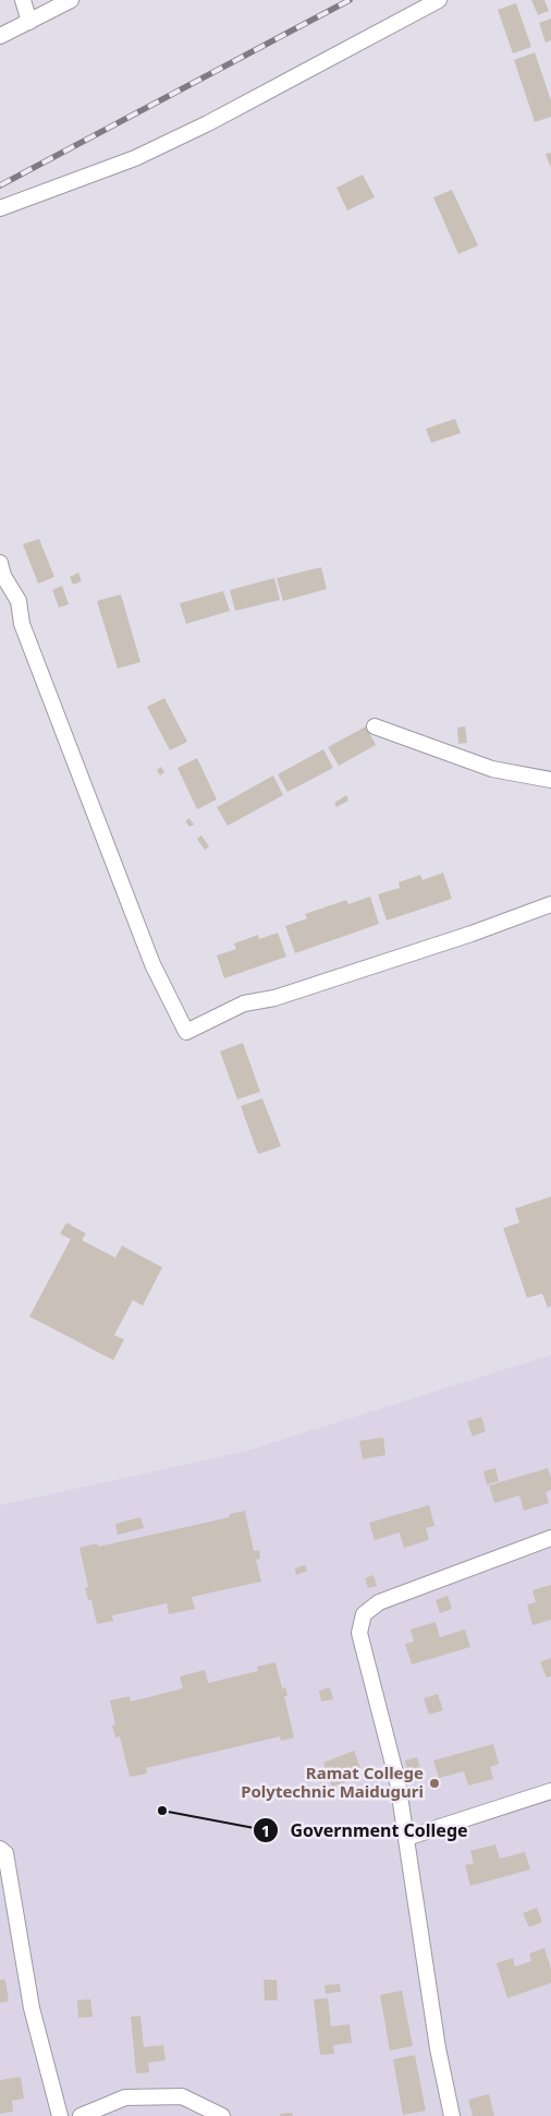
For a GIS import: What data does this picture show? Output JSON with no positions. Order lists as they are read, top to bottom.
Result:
{
  "places": ["Ramat College Polytechnic Maiduguri", "Government College"]
}
